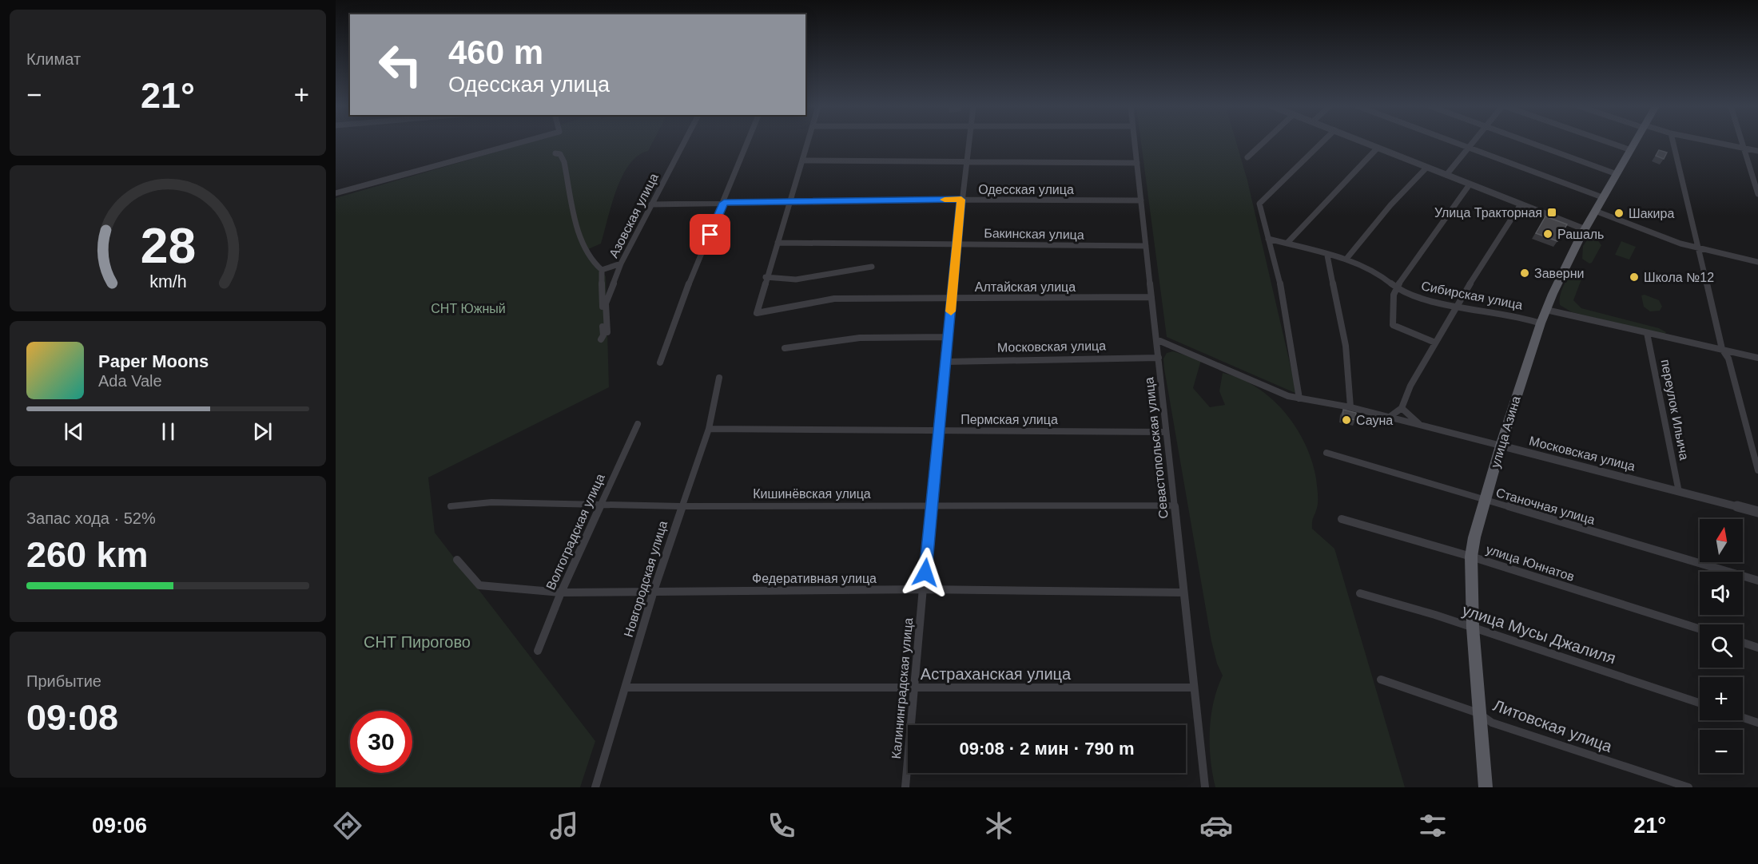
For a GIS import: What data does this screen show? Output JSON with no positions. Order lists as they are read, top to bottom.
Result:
{
  "streets": {
    "main road": ["улица Азина"],
    "street": [
      "Одесская улица",
      "Азовская улица",
      "Бакинская улица",
      "Алтайская улица",
      "Сибирская улица",
      "Московская улица",
      "переулок Ильича",
      "Пермская улица",
      "Севастопольская улица",
      "Кишинёвская улица",
      "Станочная улица",
      "Волгоградская улица",
      "улица Юннатов",
      "Федеративная улица",
      "Новгородская улица",
      "улица Мусы Джалиля",
      "Астраханская улица",
      "Калининградская улица",
      "Литовская улица"
    ]
  },
  "crossings": [
    ["Одесская улица", "Азовская улица"],
    ["Одесская улица", "Севастопольская улица"],
    ["Одесская улица", "Калининградская улица"],
    ["Бакинская улица", "Севастопольская улица"],
    ["Бакинская улица", "Калининградская улица"],
    ["Алтайская улица", "Севастопольская улица"],
    ["Алтайская улица", "Калининградская улица"],
    ["Сибирская улица", "улица Азина"],
    ["Московская улица", "переулок Ильича"],
    ["Московская улица", "улица Азина"],
    ["Московская улица", "Севастопольская улица"],
    ["Московская улица", "Калининградская улица"],
    ["Пермская улица", "Севастопольская улица"],
    ["Пермская улица", "Новгородская улица"],
    ["Пермская улица", "Калининградская улица"],
    ["улица Азина", "Станочная улица"],
    ["улица Азина", "улица Юннатов"],
    ["улица Азина", "улица Мусы Джалиля"],
    ["улица Азина", "Литовская улица"],
    ["Севастопольская улица", "Кишинёвская улица"],
    ["Севастопольская улица", "Федеративная улица"],
    ["Севастопольская улица", "Астраханская улица"],
    ["Кишинёвская улица", "Волгоградская улица"],
    ["Кишинёвская улица", "Новгородская улица"],
    ["Кишинёвская улица", "Калининградская улица"],
    ["Волгоградская улица", "Федеративная улица"],
    ["Федеративная улица", "Новгородская улица"],
    ["Федеративная улица", "Калининградская улица"],
    ["Новгородская улица", "Астраханская улица"],
    ["Астраханская улица", "Калининградская улица"]
  ],
  "parks": ["СНТ Южный", "СНТ Пирогово"],
  "places": {
    "transit": ["Улица Тракторная"],
    "other": [
      "Шакира",
      "Рашаль",
      "Заверни",
      "Школа №12",
      "Сауна"
    ]
  },
  "north": "top",
  "page": {
    "tile": [
      "Климат",
      ["Запас хода · 52%", "260 km"],
      ["Прибытие", "09:08"]
    ],
    "turn": ["460 m", "Одесская улица"],
    "heat": ["−", "21°", "+"],
    "song": ["Paper Moons", "Ada Vale"],
    "map_buttons": ["+", "−"],
    "limit": "30",
    "trip": "09:08 · 2 мин · 790 m",
    "tabs": ["09:06", "21°"],
    "gauge": ["28", "km/h"]
  }
}
